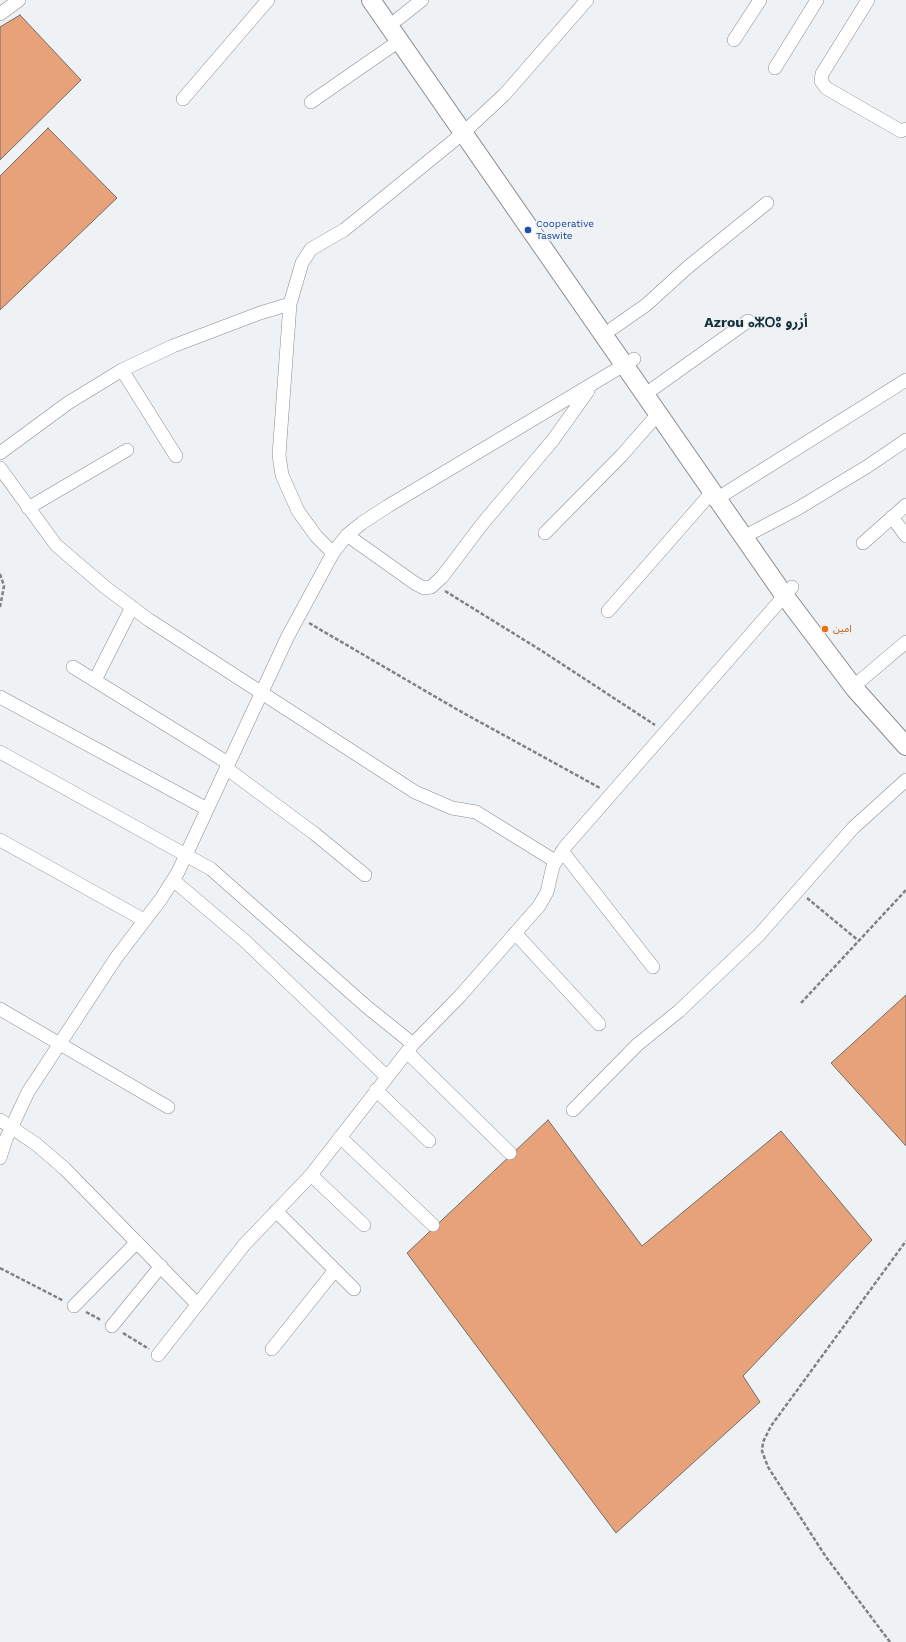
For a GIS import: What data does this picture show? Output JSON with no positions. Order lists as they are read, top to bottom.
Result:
{
  "districts": ["Azrou ⴰⵣⵔⵓ أزرو"],
  "places": ["Cooperative Taswite", "امين"]
}
